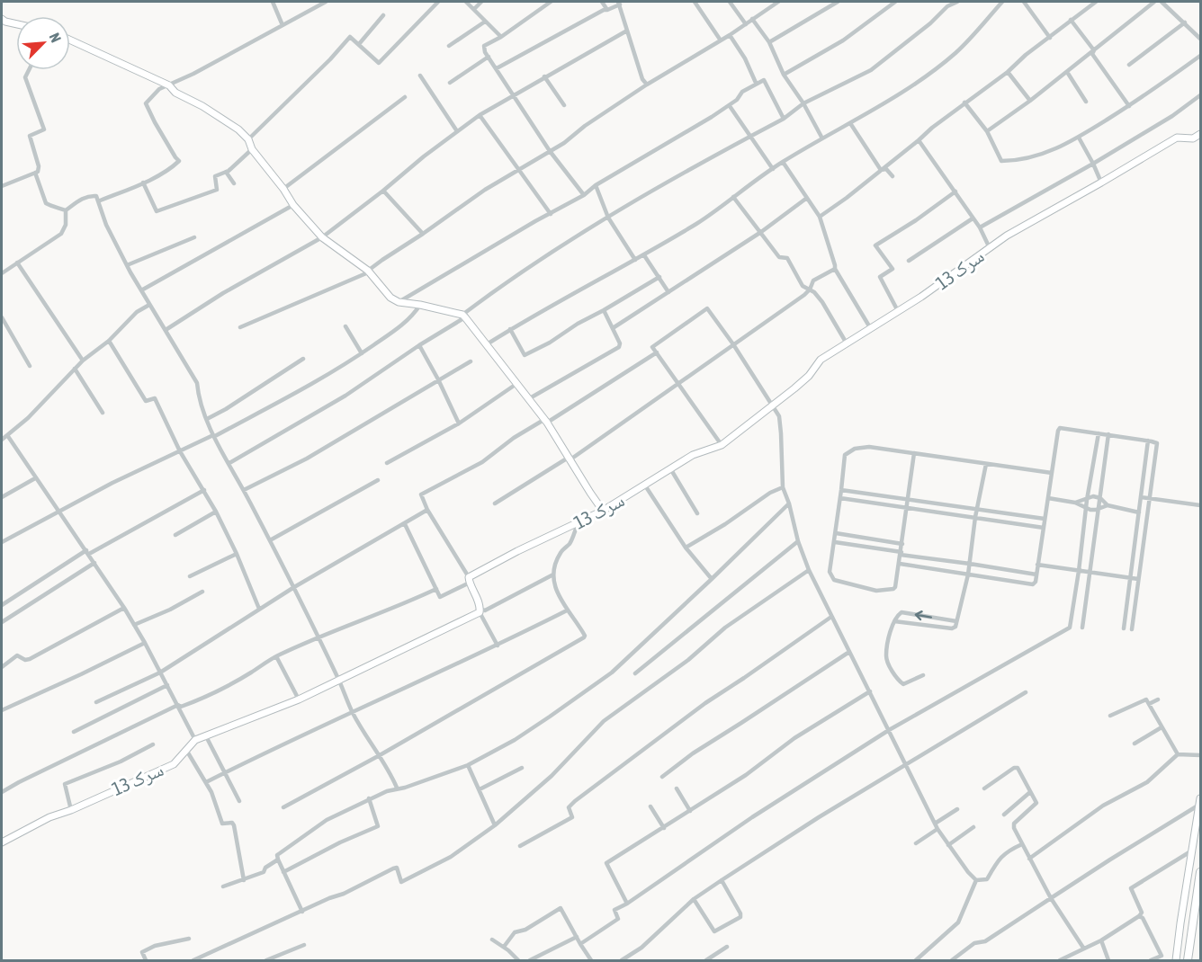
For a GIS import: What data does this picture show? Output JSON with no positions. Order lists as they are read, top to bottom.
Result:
{
  "streets": {
    "street": ["سرک 13"]
  },
  "north": "top right"
}
